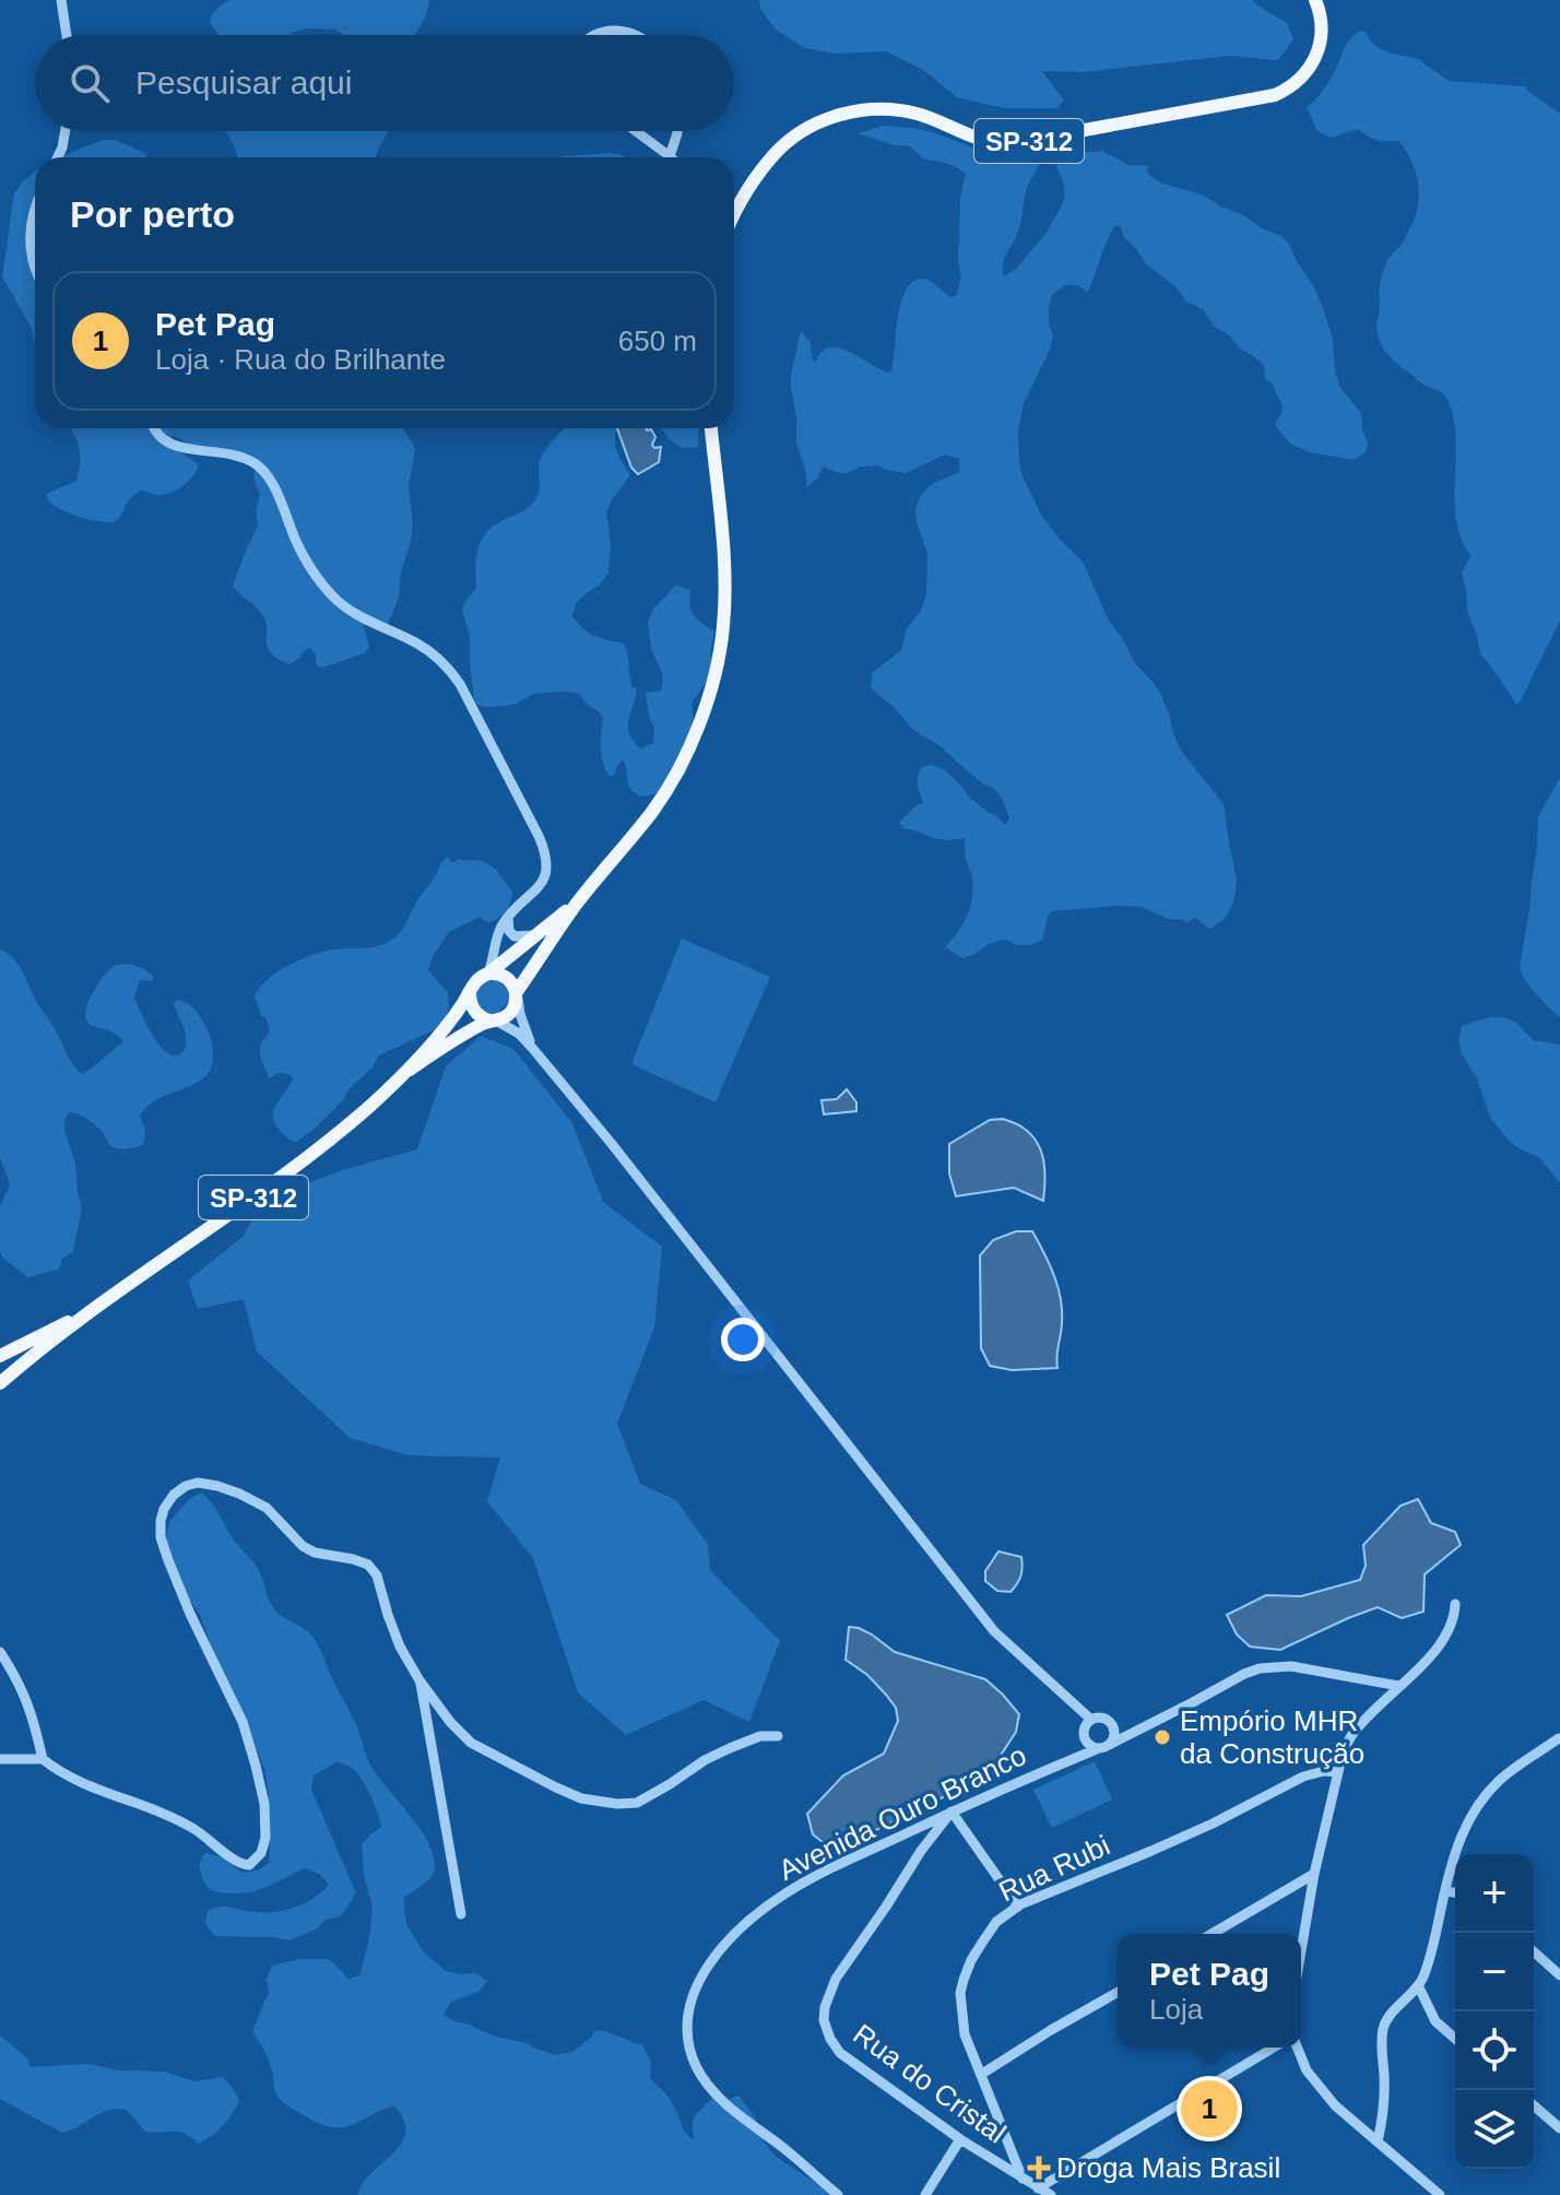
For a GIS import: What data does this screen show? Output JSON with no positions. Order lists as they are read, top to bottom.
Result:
{
  "streets": {
    "main road": ["SP-312"],
    "street": ["Avenida Ouro Branco", "Rua Rubi", "Rua do Cristal"]
  },
  "crossings": [
    ["Avenida Ouro Branco", "Rua do Cristal"],
    ["Rua Rubi", "Rua do Cristal"]
  ],
  "places": {
    "other": ["Empório MHR da Construção"],
    "health": ["Droga Mais Brasil"]
  },
  "page": {
    "search": "Pesquisar aqui",
    "heading": "Por perto",
    "list": [
      {
        "mark": "1",
        "name": "Pet Pag",
        "note": "Loja · Rua do Brilhante",
        "value": "650 m"
      }
    ],
    "map_buttons": ["+", "−"],
    "popup": ["Pet Pag", "Loja"],
    "pins": "1"
  }
}
